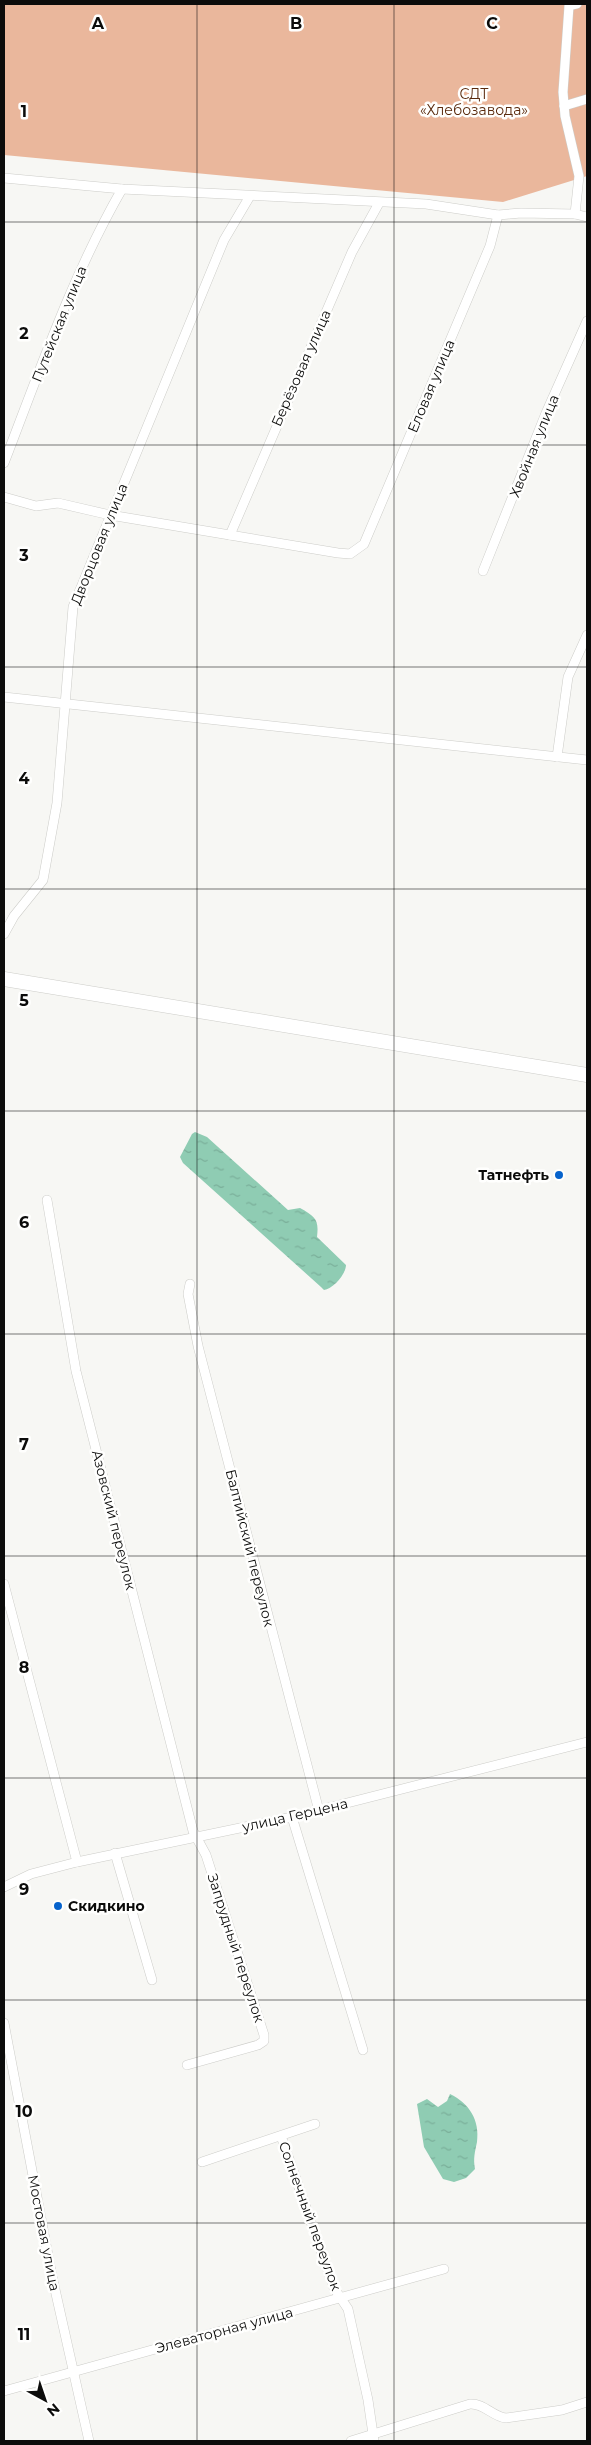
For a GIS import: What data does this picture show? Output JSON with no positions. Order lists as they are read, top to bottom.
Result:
{
  "streets": {
    "street": [
      "Путейская улица",
      "Берёзовая улица",
      "Еловая улица",
      "Хвойная улица",
      "Дворцовая улица",
      "Азовский переулок",
      "Балтийский переулок",
      "улица Герцена",
      "Запрудный переулок",
      "Солнечный переулок",
      "Мостовая улица",
      "Элеваторная улица"
    ]
  },
  "crossings": [
    ["Берёзовая улица", "Еловая улица"],
    ["Азовский переулок", "улица Герцена"],
    ["Азовский переулок", "Запрудный переулок"],
    ["Балтийский переулок", "улица Герцена"],
    ["улица Герцена", "Запрудный переулок"],
    ["Солнечный переулок", "Элеваторная улица"],
    ["Мостовая улица", "Элеваторная улица"]
  ],
  "parks": ["СДТ «Хлебозавода»"],
  "places": ["Татнефть", "Скидкино"],
  "north": "bottom right",
  "grid": {
    "columns": ["A", "B", "C"],
    "rows": [
      "1",
      "2",
      "3",
      "4",
      "5",
      "6",
      "7",
      "8",
      "9",
      "10",
      "11"
    ]
  }
}
